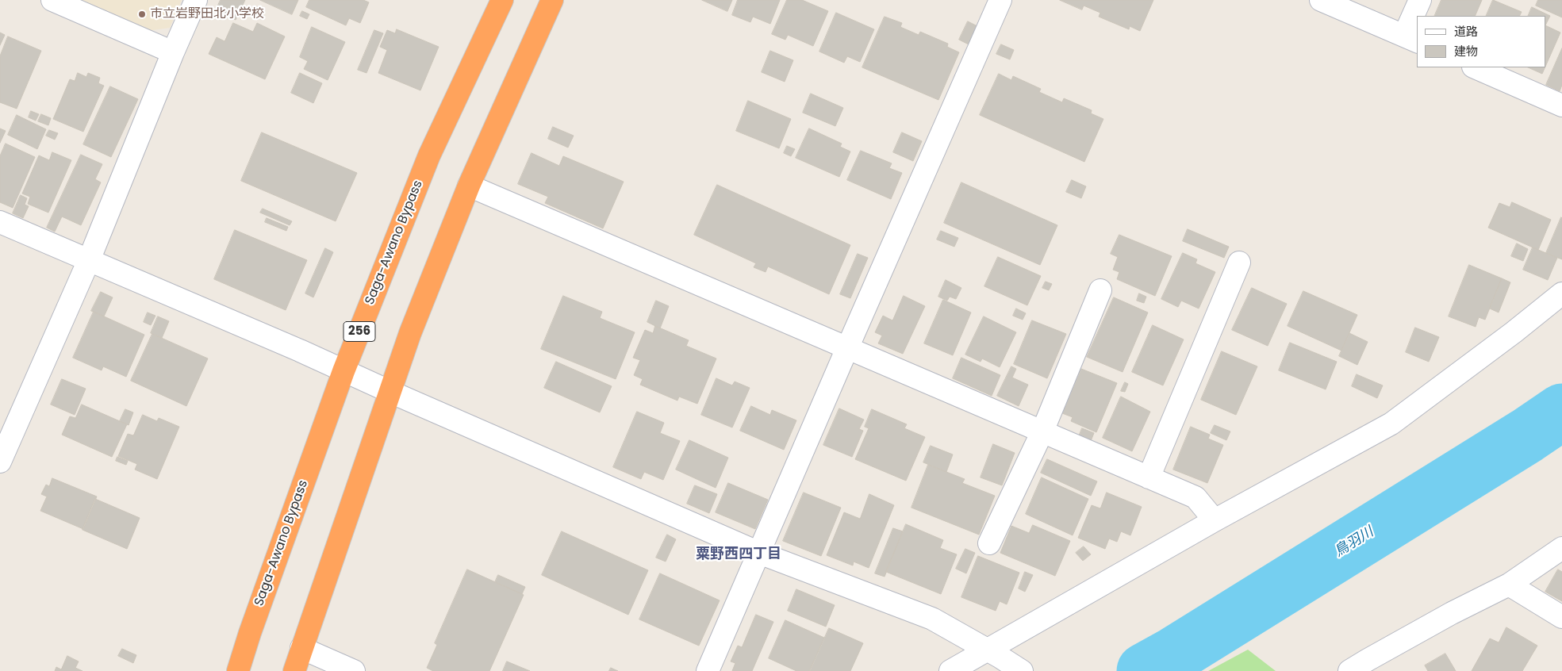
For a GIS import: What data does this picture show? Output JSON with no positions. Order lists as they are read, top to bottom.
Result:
{
  "streets": {
    "highway": ["Saga-Awano Bypass", "256"]
  },
  "districts": ["粟野西四丁目"],
  "water": ["鳥羽川"],
  "places": ["市立岩野田北小学校"],
  "legend": ["道路", "建物"]
}
